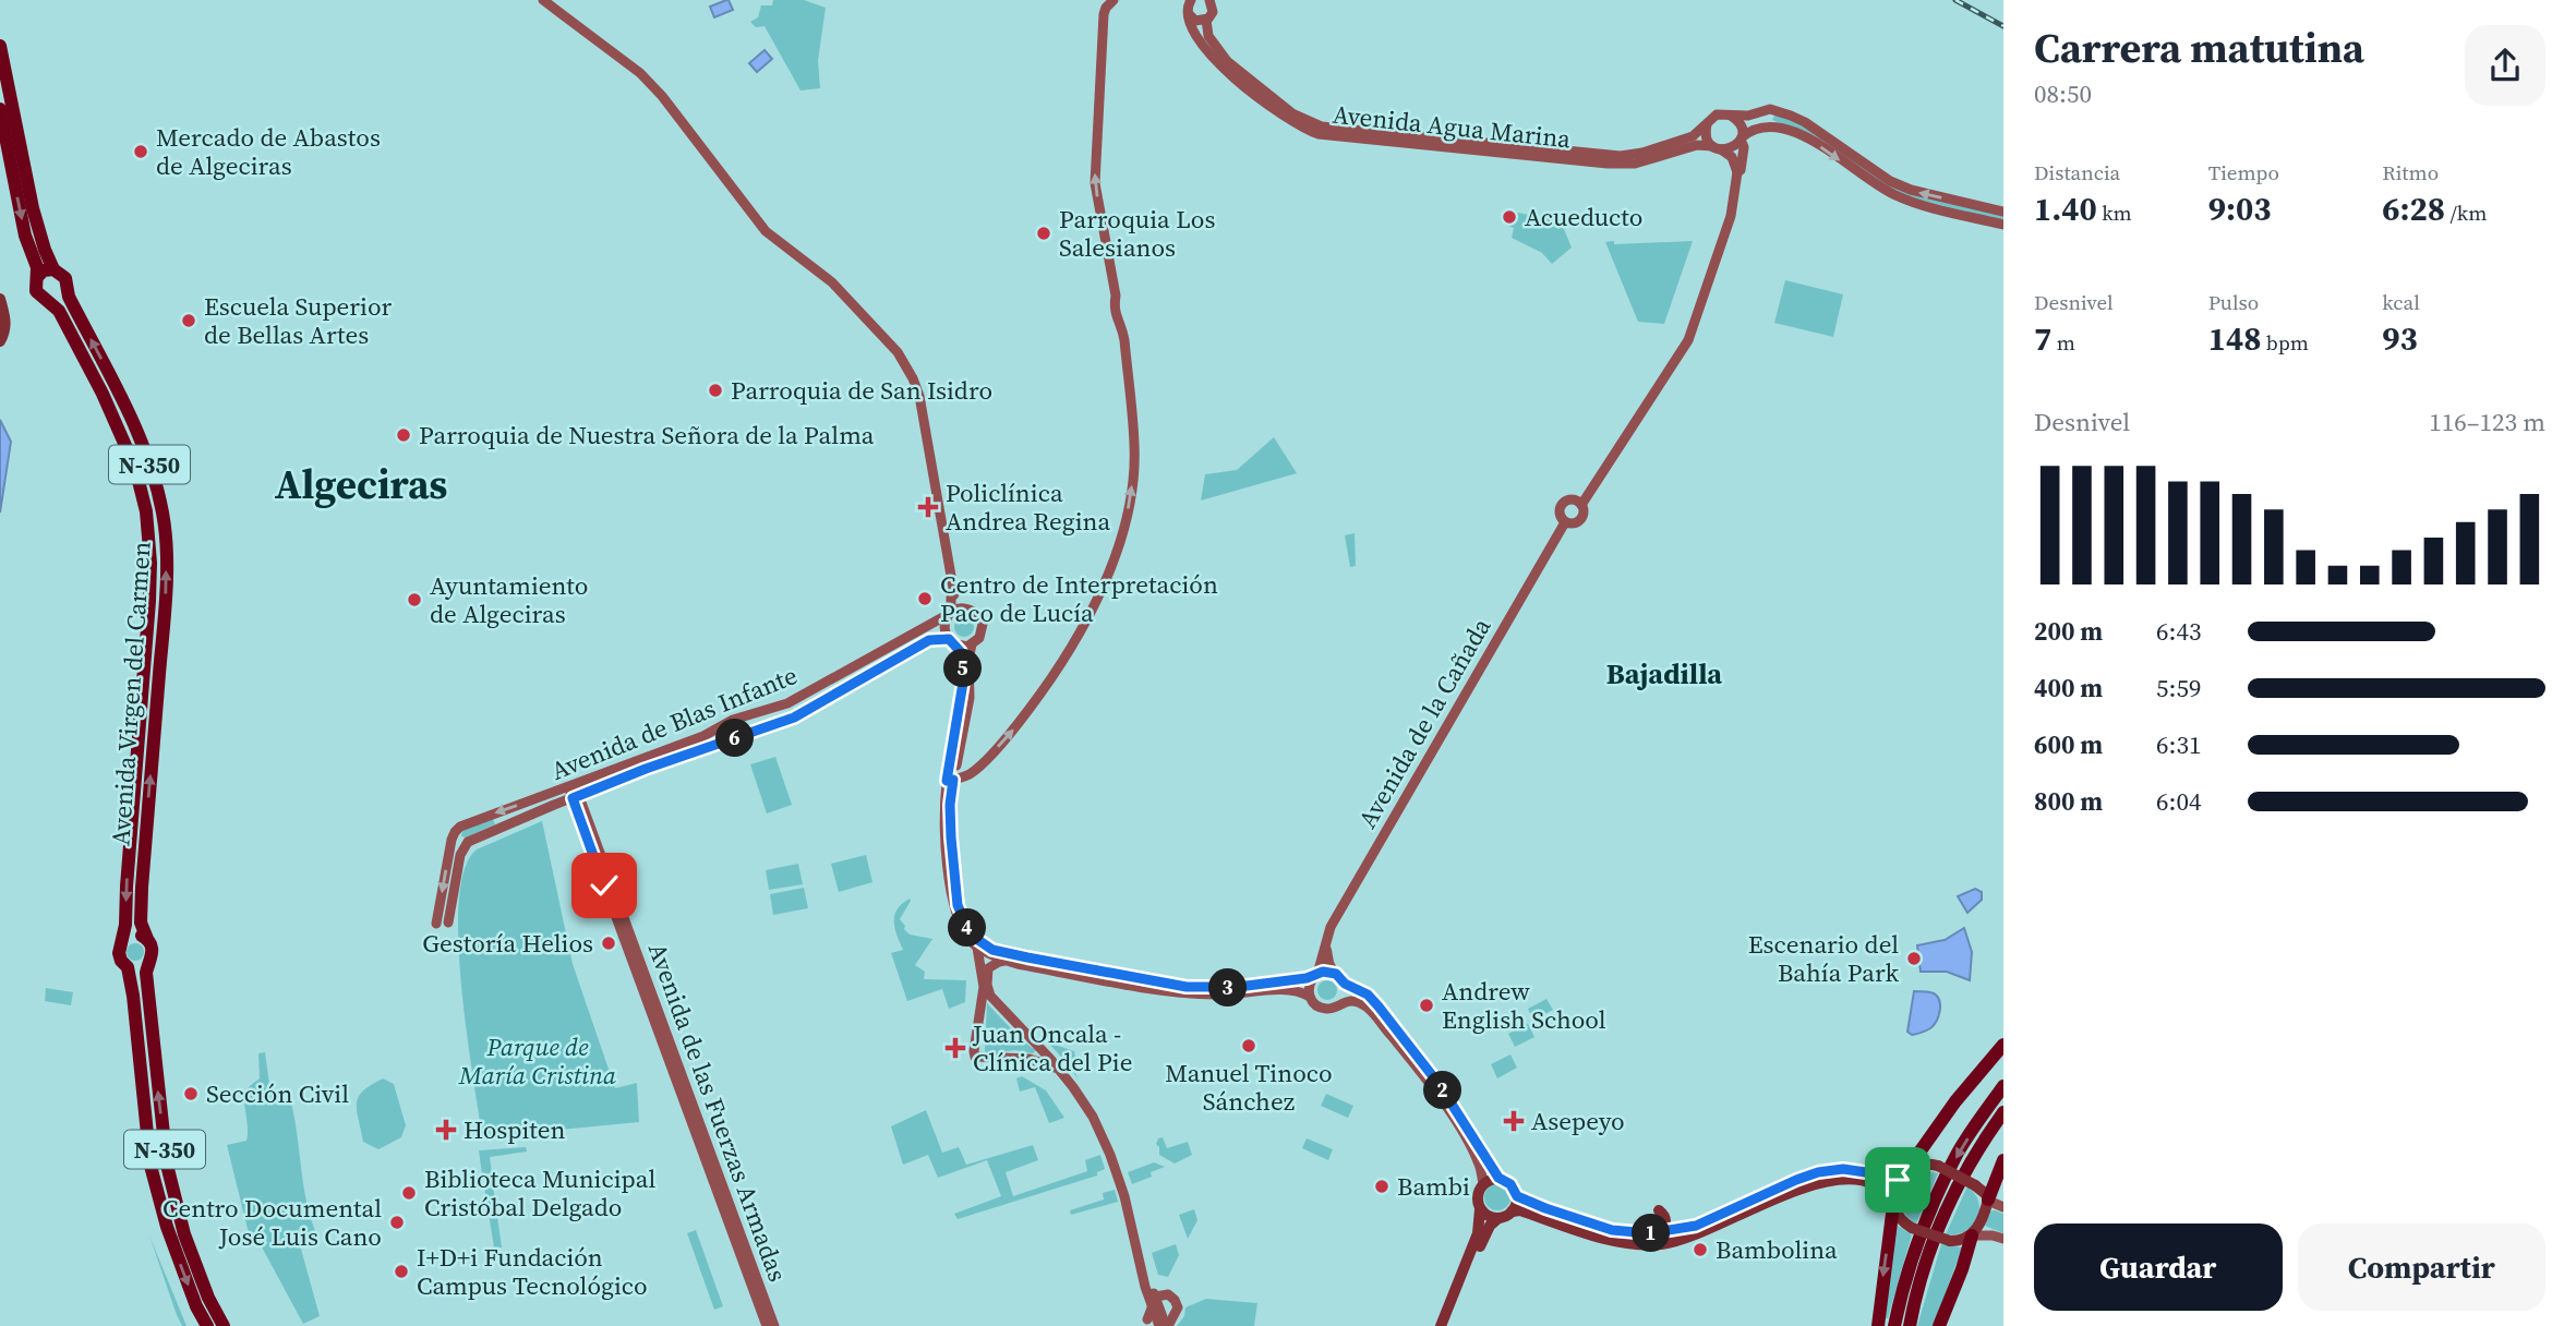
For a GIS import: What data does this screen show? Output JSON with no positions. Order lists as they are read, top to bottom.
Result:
{
  "streets": {
    "highway": ["N-350", "Avenida Virgen del Carmen"],
    "main road": [
      "Avenida Agua Marina",
      "Avenida de Blas Infante",
      "Avenida de la Cañada",
      "Avenida de las Fuerzas Armadas"
    ]
  },
  "crossings": [
    ["N-350", "Avenida Virgen del Carmen"],
    ["Avenida de Blas Infante", "Avenida de las Fuerzas Armadas"]
  ],
  "districts": ["Algeciras", "Bajadilla"],
  "parks": ["Parque de María Cristina"],
  "places": {
    "other": [
      "Mercado de Abastos de Algeciras",
      "Acueducto",
      "Parroquia Los Salesianos",
      "Escuela Superior de Bellas Artes",
      "Parroquia de San Isidro",
      "Parroquia de Nuestra Señora de la Palma",
      "Centro de Interpretación Paco de Lucía",
      "Ayuntamiento de Algeciras",
      "Gestoría Helios",
      "Escenario del Bahía Park",
      "Andrew English School",
      "Manuel Tinoco Sánchez",
      "Sección Civil",
      "Bambi",
      "Biblioteca Municipal Cristóbal Delgado",
      "Centro Documental José Luis Cano",
      "Bambolina",
      "I+D+i Fundación Campus Tecnológico"
    ],
    "health": [
      "Policlínica Andrea Regina",
      "Juan Oncala - Clínica del Pie",
      "Asepeyo",
      "Hospiten"
    ]
  },
  "page": {
    "heading": ["Carrera matutina", "08:50"],
    "stats": [
      ["Distancia", "1.40 km"],
      ["Tiempo", "9:03"],
      ["Ritmo", "6:28 /km"],
      ["Desnivel", "7 m"],
      ["Pulso", "148 bpm"],
      ["kcal", "93"]
    ],
    "chart": ["Desnivel", "116–123 m"],
    "list": [
      {
        "name": "200 m",
        "note": "6:43"
      },
      {
        "name": "400 m",
        "note": "5:59"
      },
      {
        "name": "600 m",
        "note": "6:31"
      },
      {
        "name": "800 m",
        "note": "6:04"
      }
    ],
    "pins": [
      "5",
      "6",
      "4",
      "3",
      "2",
      "1"
    ],
    "buttons": ["Guardar", "Compartir"]
  }
}
